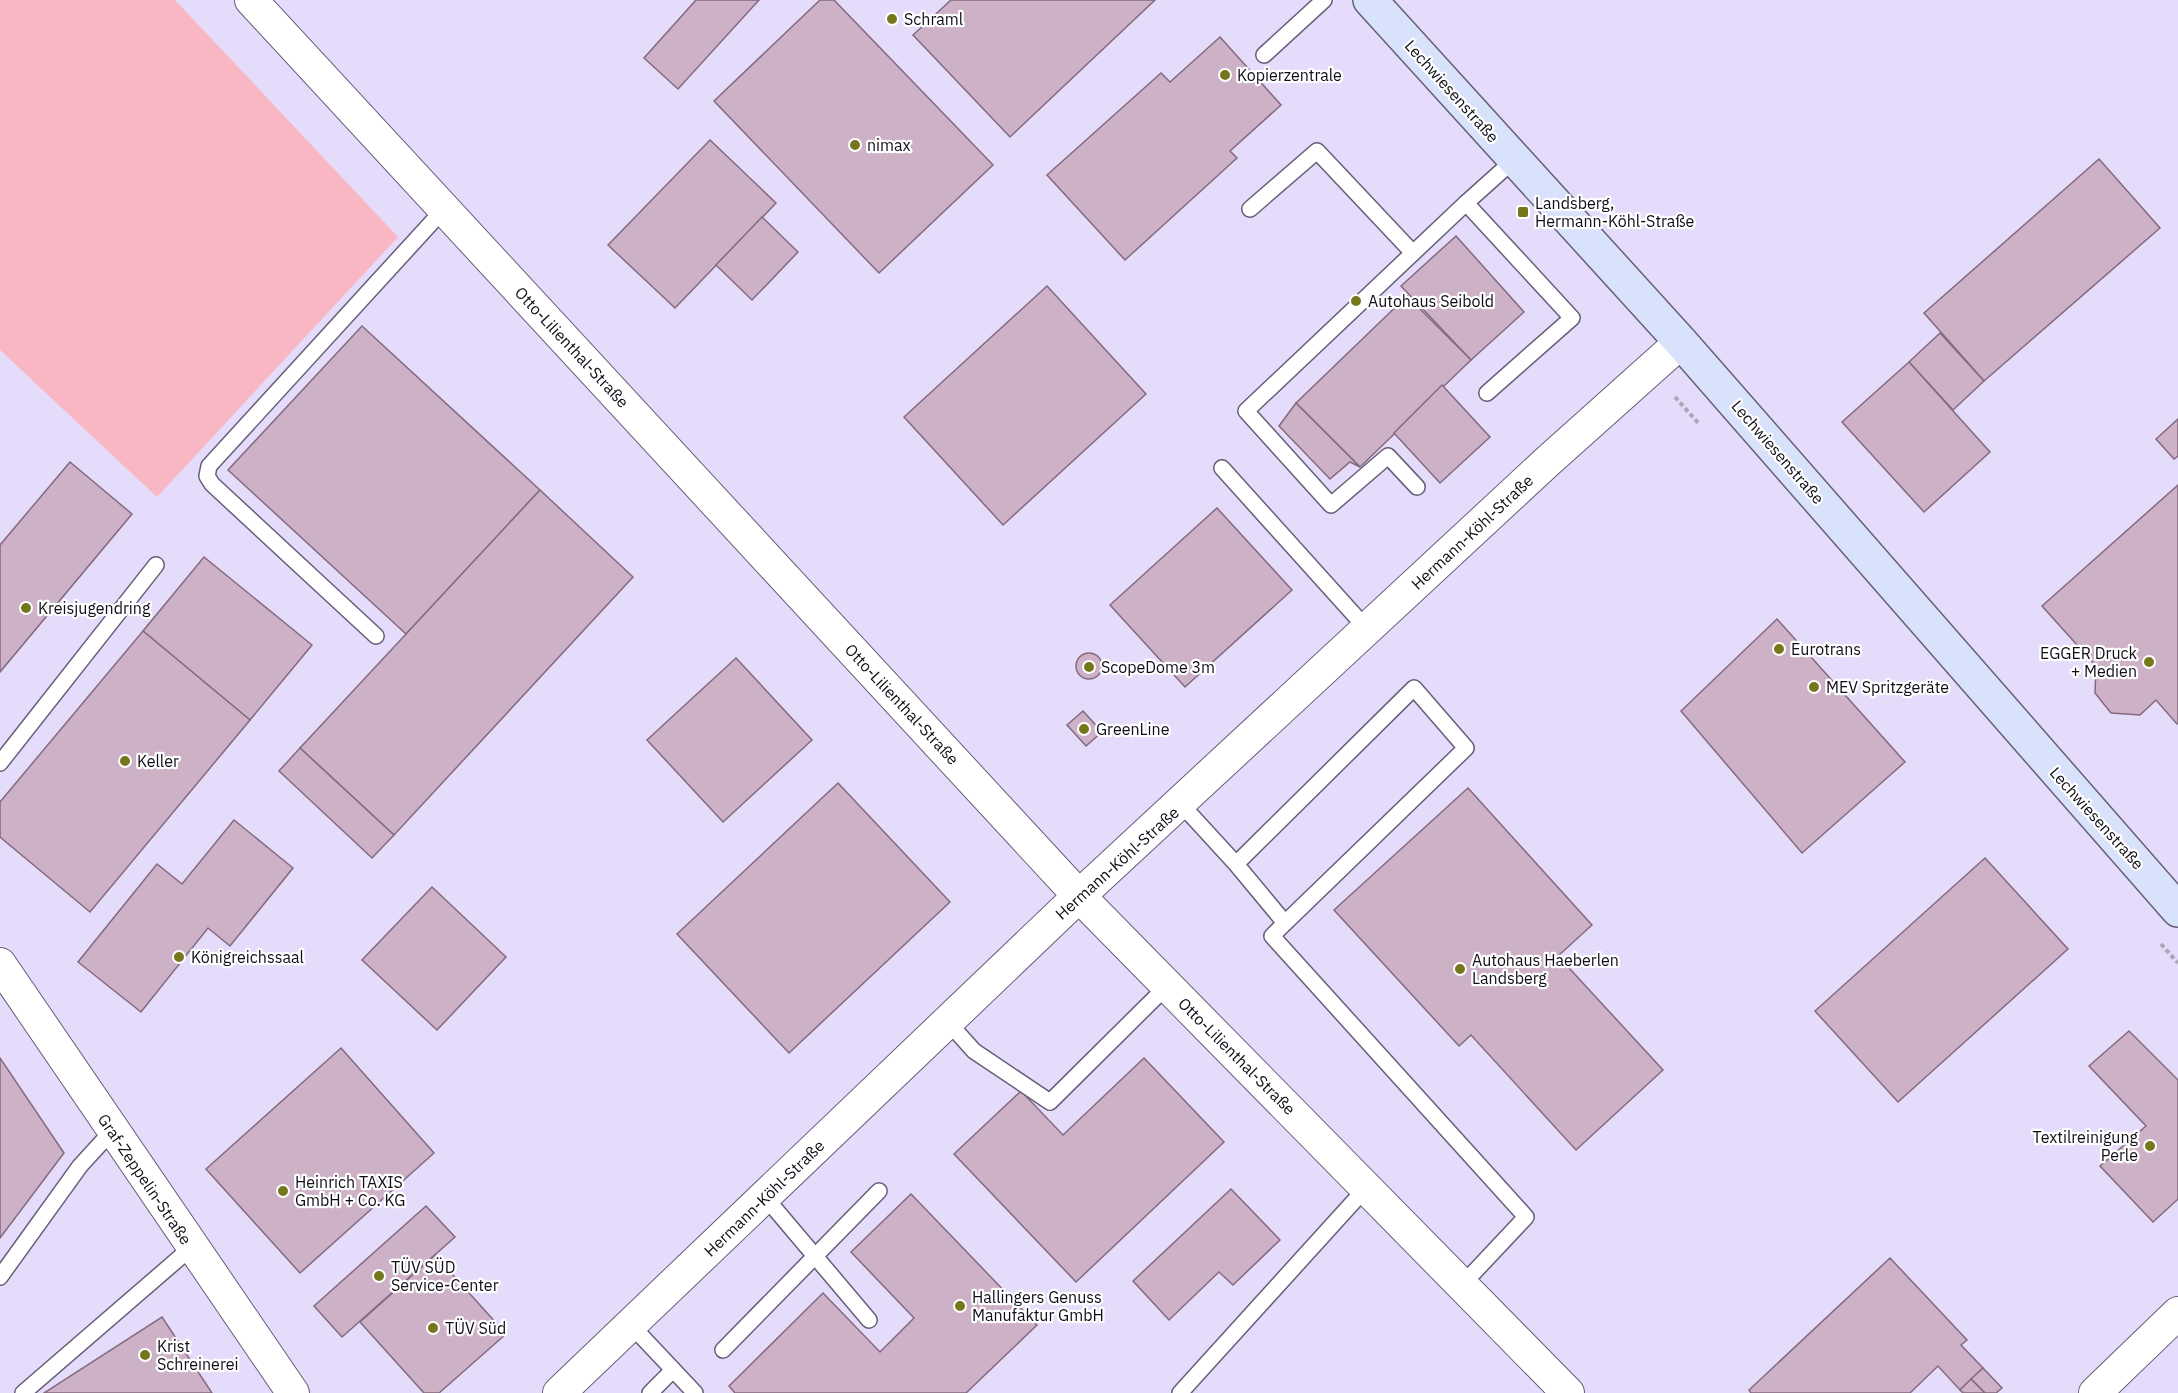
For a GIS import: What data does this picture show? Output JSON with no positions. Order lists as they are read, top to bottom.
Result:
{
  "streets": {
    "street": [
      "Lechwiesenstraße",
      "Otto-Lilienthal-Straße",
      "Hermann-Köhl-Straße",
      "Graf-Zeppelin-Straße"
    ]
  },
  "crossings": [
    ["Lechwiesenstraße", "Hermann-Köhl-Straße"],
    ["Otto-Lilienthal-Straße", "Hermann-Köhl-Straße"]
  ],
  "places": {
    "other": [
      "Schraml",
      "Kopierzentrale",
      "nimax",
      "Autohaus Seibold",
      "Kreisjugendring",
      "Eurotrans",
      "EGGER Druck + Medien",
      "ScopeDome 3m",
      "MEV Spritzgeräte",
      "GreenLine",
      "Keller",
      "Königreichssaal",
      "Autohaus Haeberlen Landsberg",
      "Textilreinigung Perle",
      "Heinrich TAXIS GmbH + Co. KG",
      "TÜV SÜD Service-Center",
      "Hallingers Genuss Manufaktur GmbH",
      "TÜV Süd",
      "Krist Schreinerei"
    ],
    "transit": ["Landsberg, Hermann-Köhl-Straße"]
  }
}
